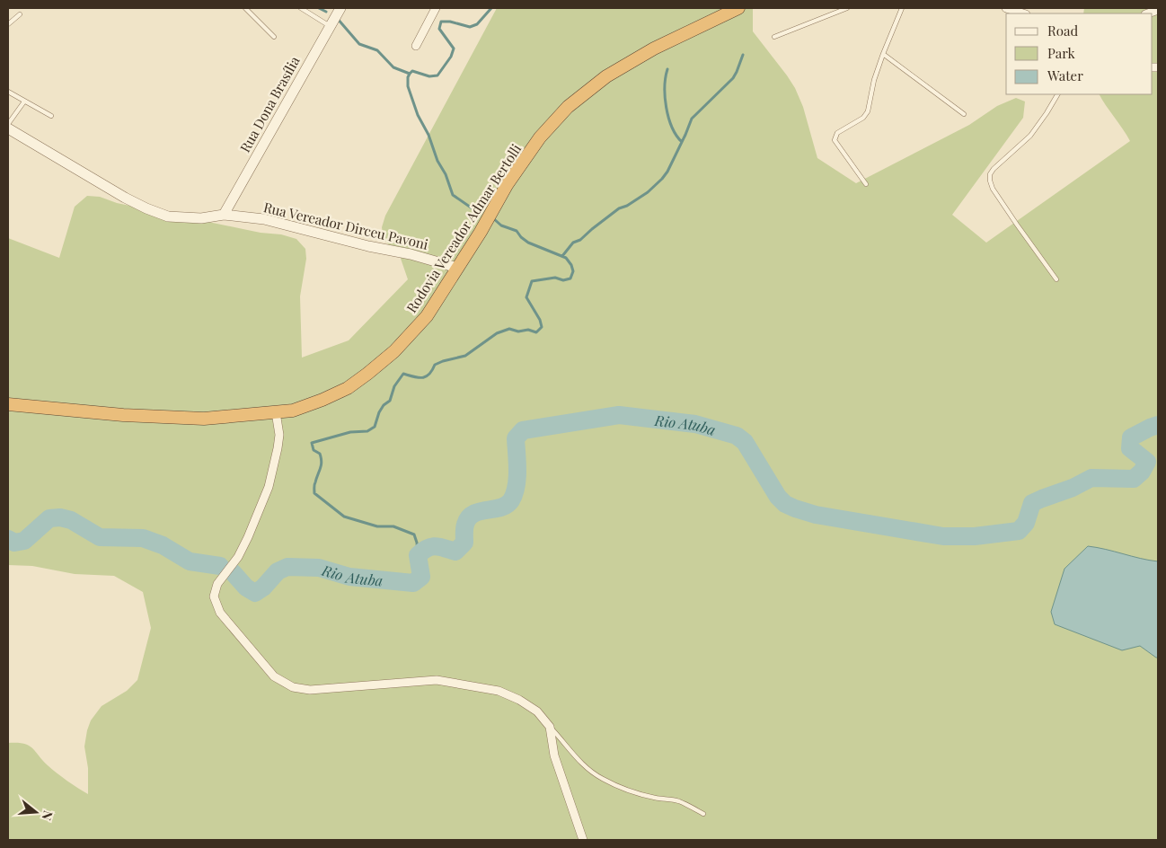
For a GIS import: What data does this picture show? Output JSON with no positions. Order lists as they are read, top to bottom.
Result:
{
  "streets": {
    "highway": ["Rodovia Vereador Admar Bertolli"],
    "street": ["Rua Dona Brasília", "Rua Vereador Dirceu Pavoni"]
  },
  "crossings": [
    ["Rua Dona Brasília", "Rua Vereador Dirceu Pavoni"],
    ["Rua Vereador Dirceu Pavoni", "Rodovia Vereador Admar Bertolli"]
  ],
  "water": ["Rio Atuba"],
  "legend": ["Road", "Park", "Water"],
  "north": "right"
}
